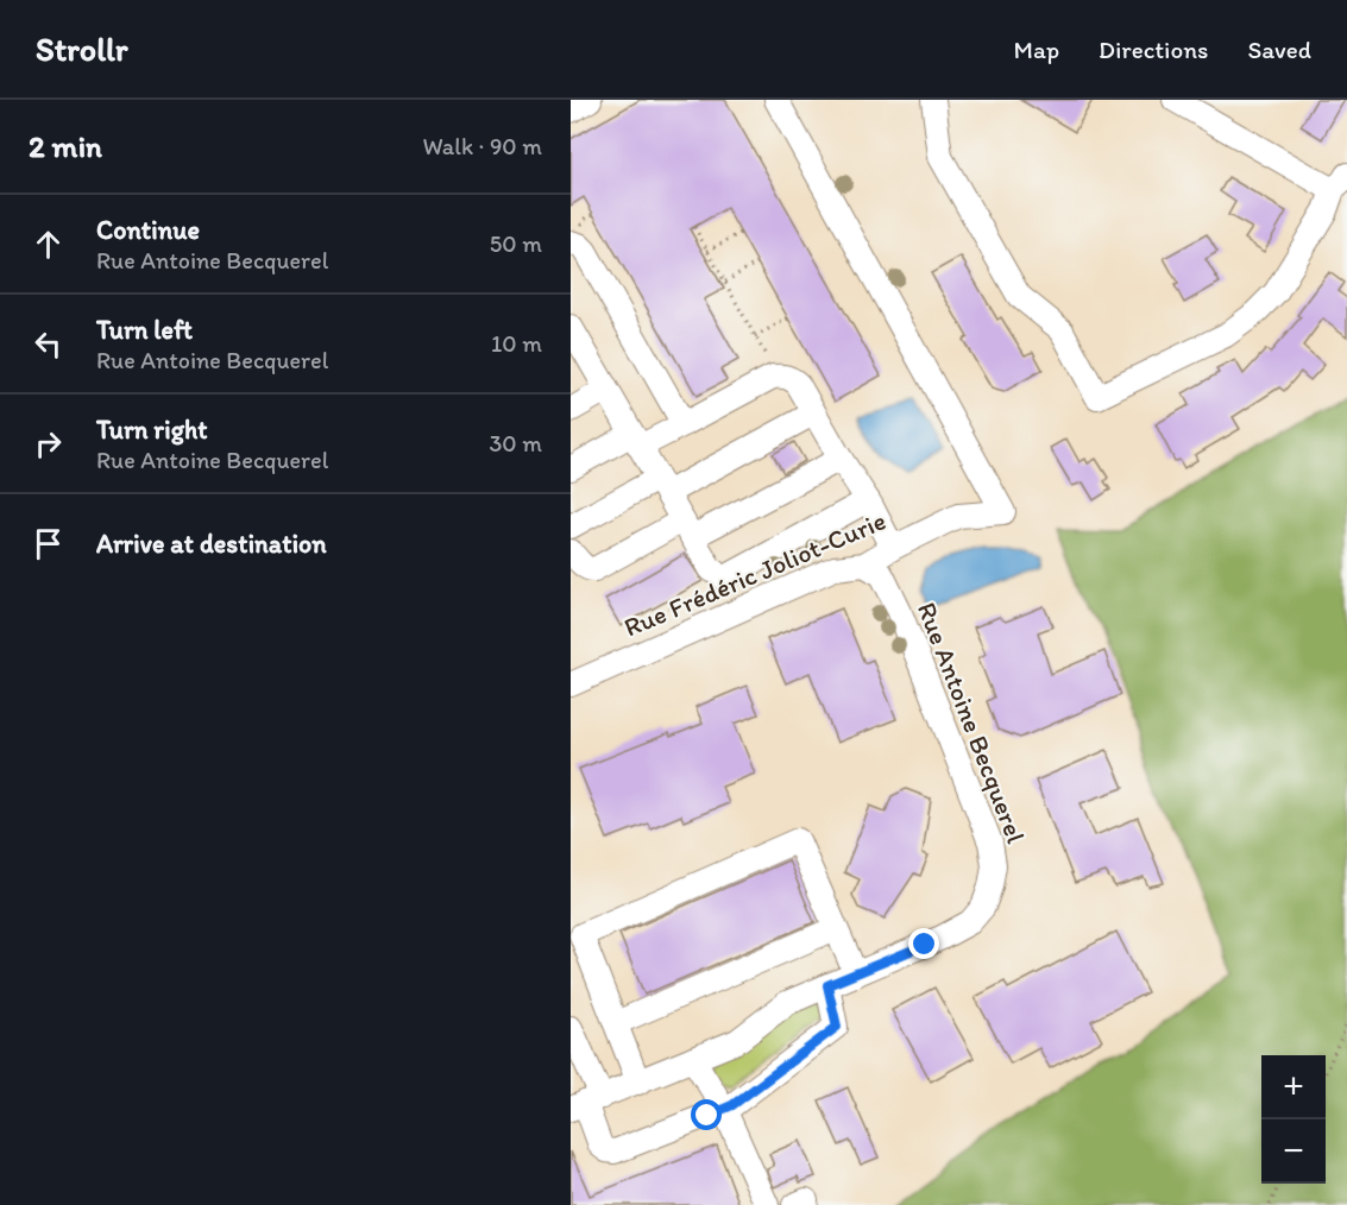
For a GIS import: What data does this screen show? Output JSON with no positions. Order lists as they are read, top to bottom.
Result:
{
  "streets": {
    "street": ["Rue Frédéric Joliot-Curie", "Rue Antoine Becquerel"]
  },
  "crossings": [
    ["Rue Frédéric Joliot-Curie", "Rue Antoine Becquerel"]
  ],
  "page": {
    "header": "Strollr",
    "nav": ["Map", "Directions", "Saved"],
    "heading": ["2 min", "Walk · 90 m"],
    "list": [
      ["Continue", "Rue Antoine Becquerel", "50 m"],
      ["Turn left", "Rue Antoine Becquerel", "10 m"],
      ["Turn right", "Rue Antoine Becquerel", "30 m"],
      "Arrive at destination"
    ],
    "map_buttons": ["+", "−"]
  }
}
